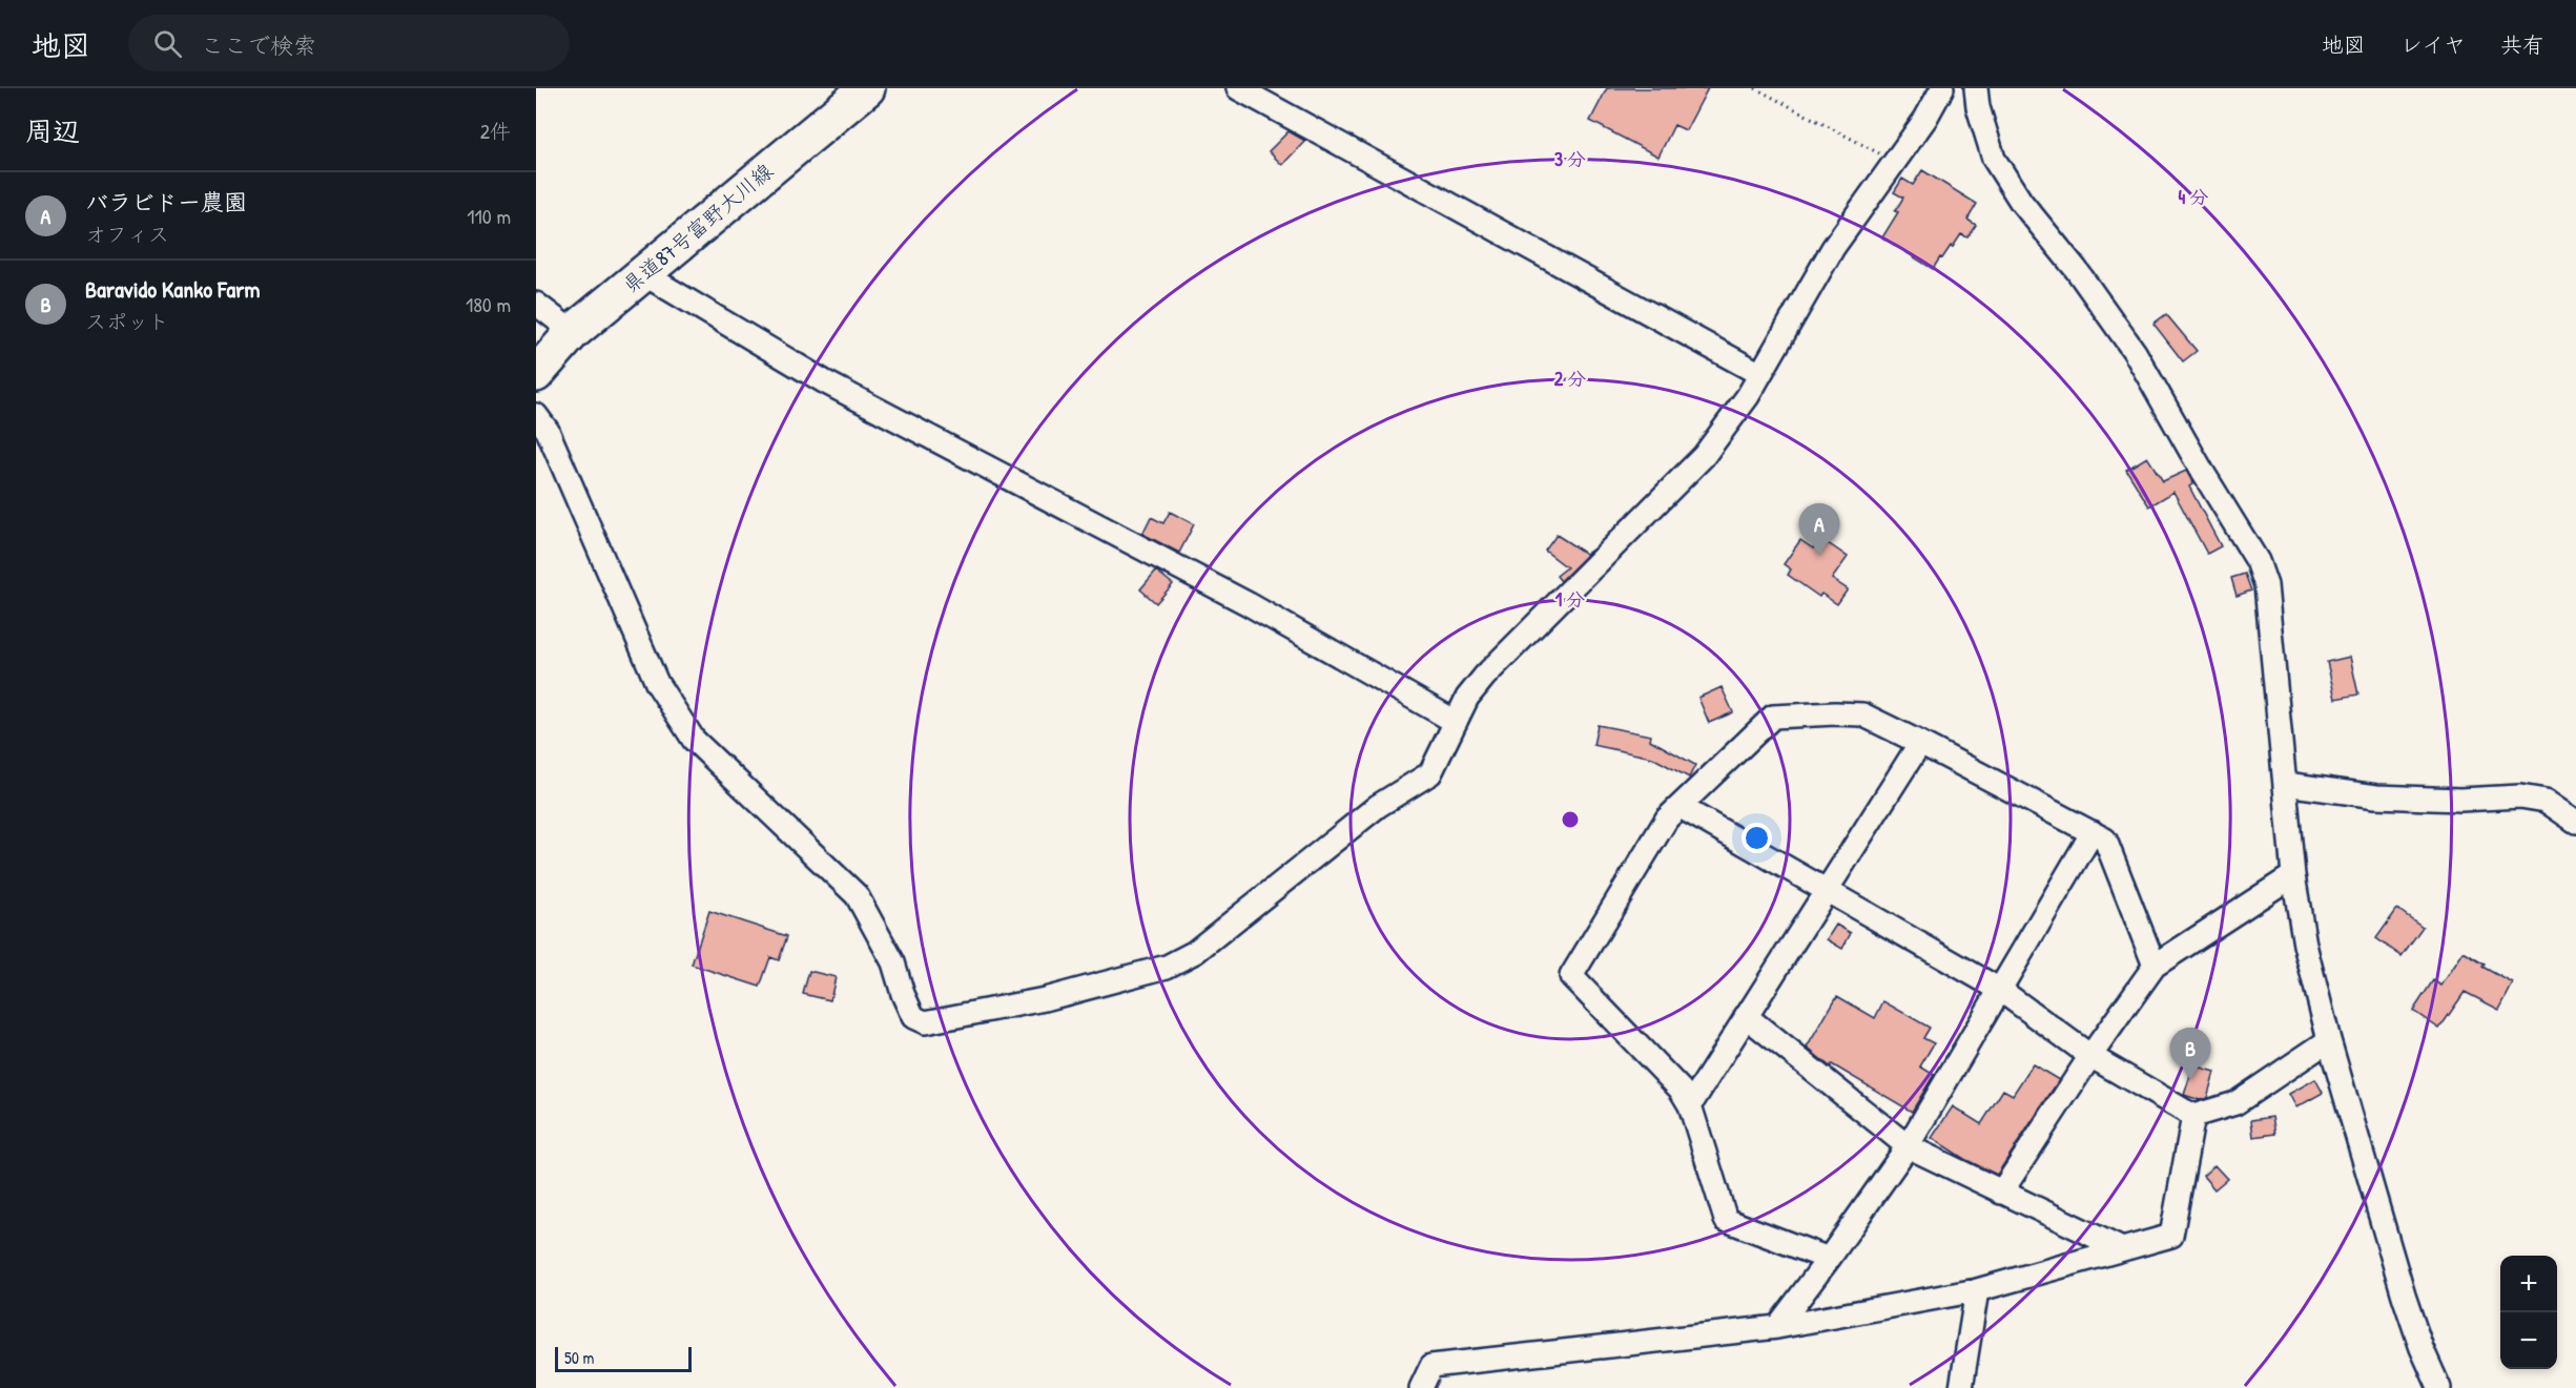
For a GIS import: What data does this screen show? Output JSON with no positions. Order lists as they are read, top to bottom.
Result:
{
  "streets": {
    "main road": ["県道87号富野大川線"]
  },
  "scale_bar": "50 m",
  "page": {
    "header": "地図",
    "search": "ここで検索",
    "nav": ["地図", "レイヤ", "共有"],
    "heading": ["周辺", "2件"],
    "list": [
      {
        "mark": "A",
        "name": "バラビドー農園",
        "note": "オフィス",
        "value": "110 m"
      },
      {
        "mark": "B",
        "name": "Baravido Kanko Farm",
        "note": "スポット",
        "value": "180 m"
      }
    ],
    "pins": ["A", "B"],
    "map_buttons": ["+", "−"],
    "scale": "50 m"
  },
  "rings": [
    "3 分",
    "4 分",
    "2 分",
    "1 分"
  ]
}
